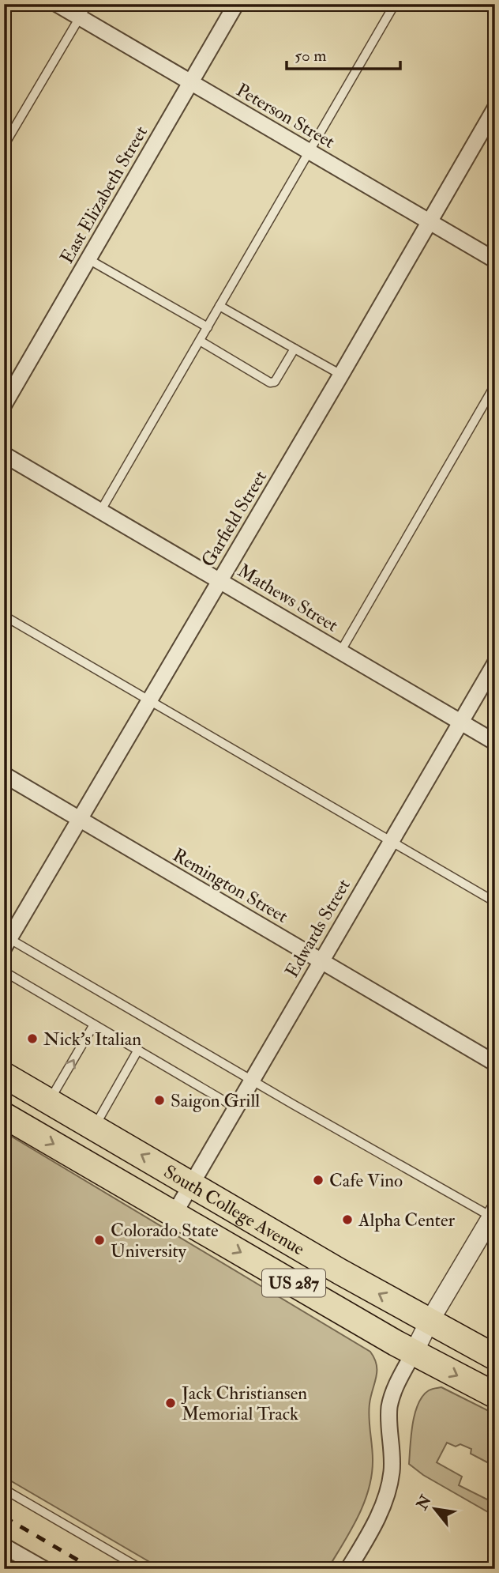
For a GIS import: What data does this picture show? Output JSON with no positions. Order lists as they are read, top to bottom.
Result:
{
  "streets": {
    "highway": ["South College Avenue", "US 287"],
    "street": [
      "Peterson Street",
      "East Elizabeth Street",
      "Garfield Street",
      "Mathews Street",
      "Remington Street",
      "Edwards Street"
    ]
  },
  "crossings": [
    ["Peterson Street", "East Elizabeth Street"],
    ["Peterson Street", "Garfield Street"],
    ["Garfield Street", "Mathews Street"],
    ["Garfield Street", "Remington Street"],
    ["Mathews Street", "Edwards Street"],
    ["Remington Street", "Edwards Street"],
    ["Edwards Street", "South College Avenue"]
  ],
  "places": [
    "Nick's Italian",
    "Saigon Grill",
    "Cafe Vino",
    "Alpha Center",
    "Colorado State University",
    "Jack Christiansen Memorial Track"
  ],
  "scale_bar": "50 m",
  "north": "top left"
}
